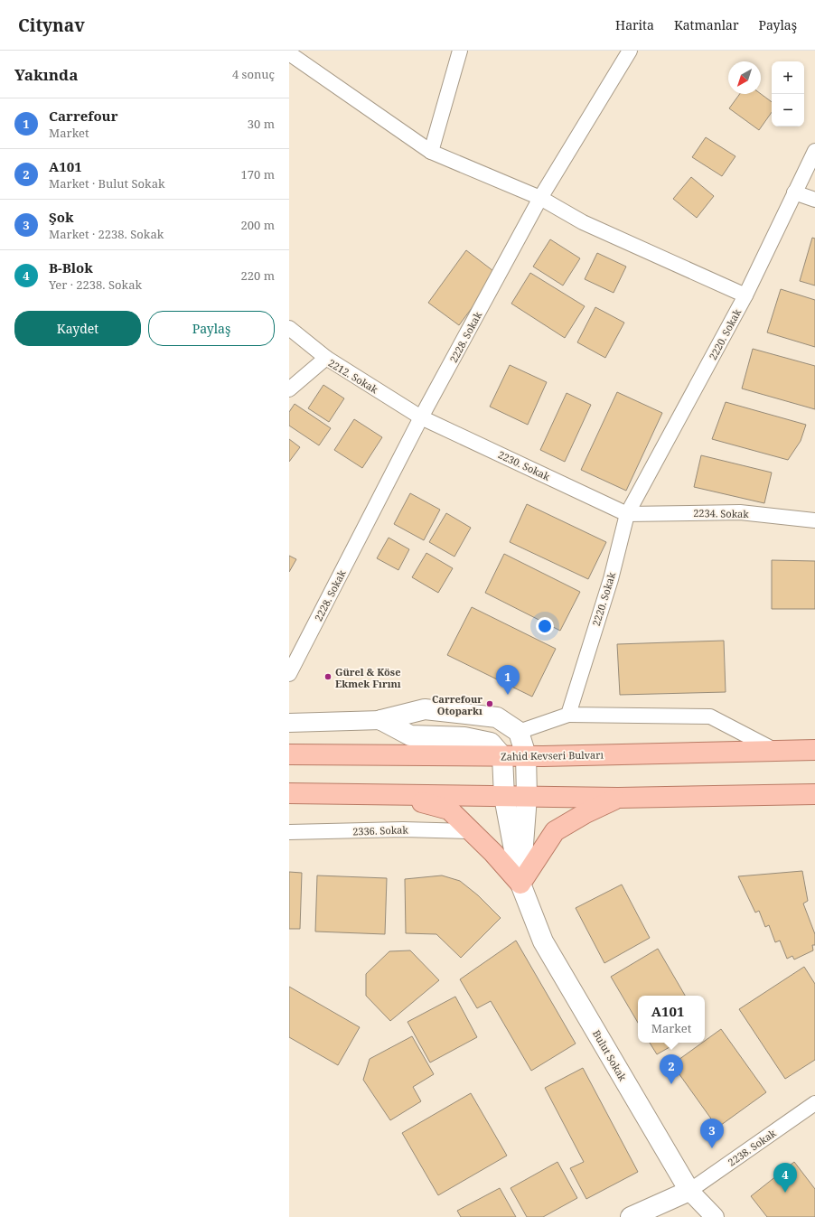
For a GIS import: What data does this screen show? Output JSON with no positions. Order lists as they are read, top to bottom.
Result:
{
  "streets": {
    "main road": ["Zahid Kevseri Bulvarı", "Bulut Sokak"],
    "street": [
      "2220. Sokak",
      "2228. Sokak",
      "2212. Sokak",
      "2230. Sokak",
      "2234. Sokak",
      "2336. Sokak",
      "2238. Sokak"
    ]
  },
  "crossings": [
    ["2220. Sokak", "2230. Sokak"],
    ["2220. Sokak", "2234. Sokak"],
    ["2228. Sokak", "2212. Sokak"],
    ["2228. Sokak", "2230. Sokak"],
    ["2212. Sokak", "2230. Sokak"],
    ["2230. Sokak", "2234. Sokak"],
    ["Bulut Sokak", "2238. Sokak"]
  ],
  "places": ["Gürel & Köse Ekmek Fırını", "Carrefour Otoparkı"],
  "north": "bottom left",
  "page": {
    "header": "Citynav",
    "nav": ["Harita", "Katmanlar", "Paylaş"],
    "heading": ["Yakında", "4 sonuç"],
    "map_buttons": ["+", "−"],
    "list": [
      {
        "mark": "1",
        "name": "Carrefour",
        "note": "Market",
        "value": "30 m"
      },
      {
        "mark": "2",
        "name": "A101",
        "note": "Market · Bulut Sokak",
        "value": "170 m"
      },
      {
        "mark": "3",
        "name": "Şok",
        "note": "Market · 2238. Sokak",
        "value": "200 m"
      },
      {
        "mark": "4",
        "name": "B-Blok",
        "note": "Yer · 2238. Sokak",
        "value": "220 m"
      }
    ],
    "buttons": ["Kaydet", "Paylaş"],
    "pins": [
      "1",
      "2",
      "3",
      "4"
    ],
    "popup": ["A101", "Market"]
  }
}
